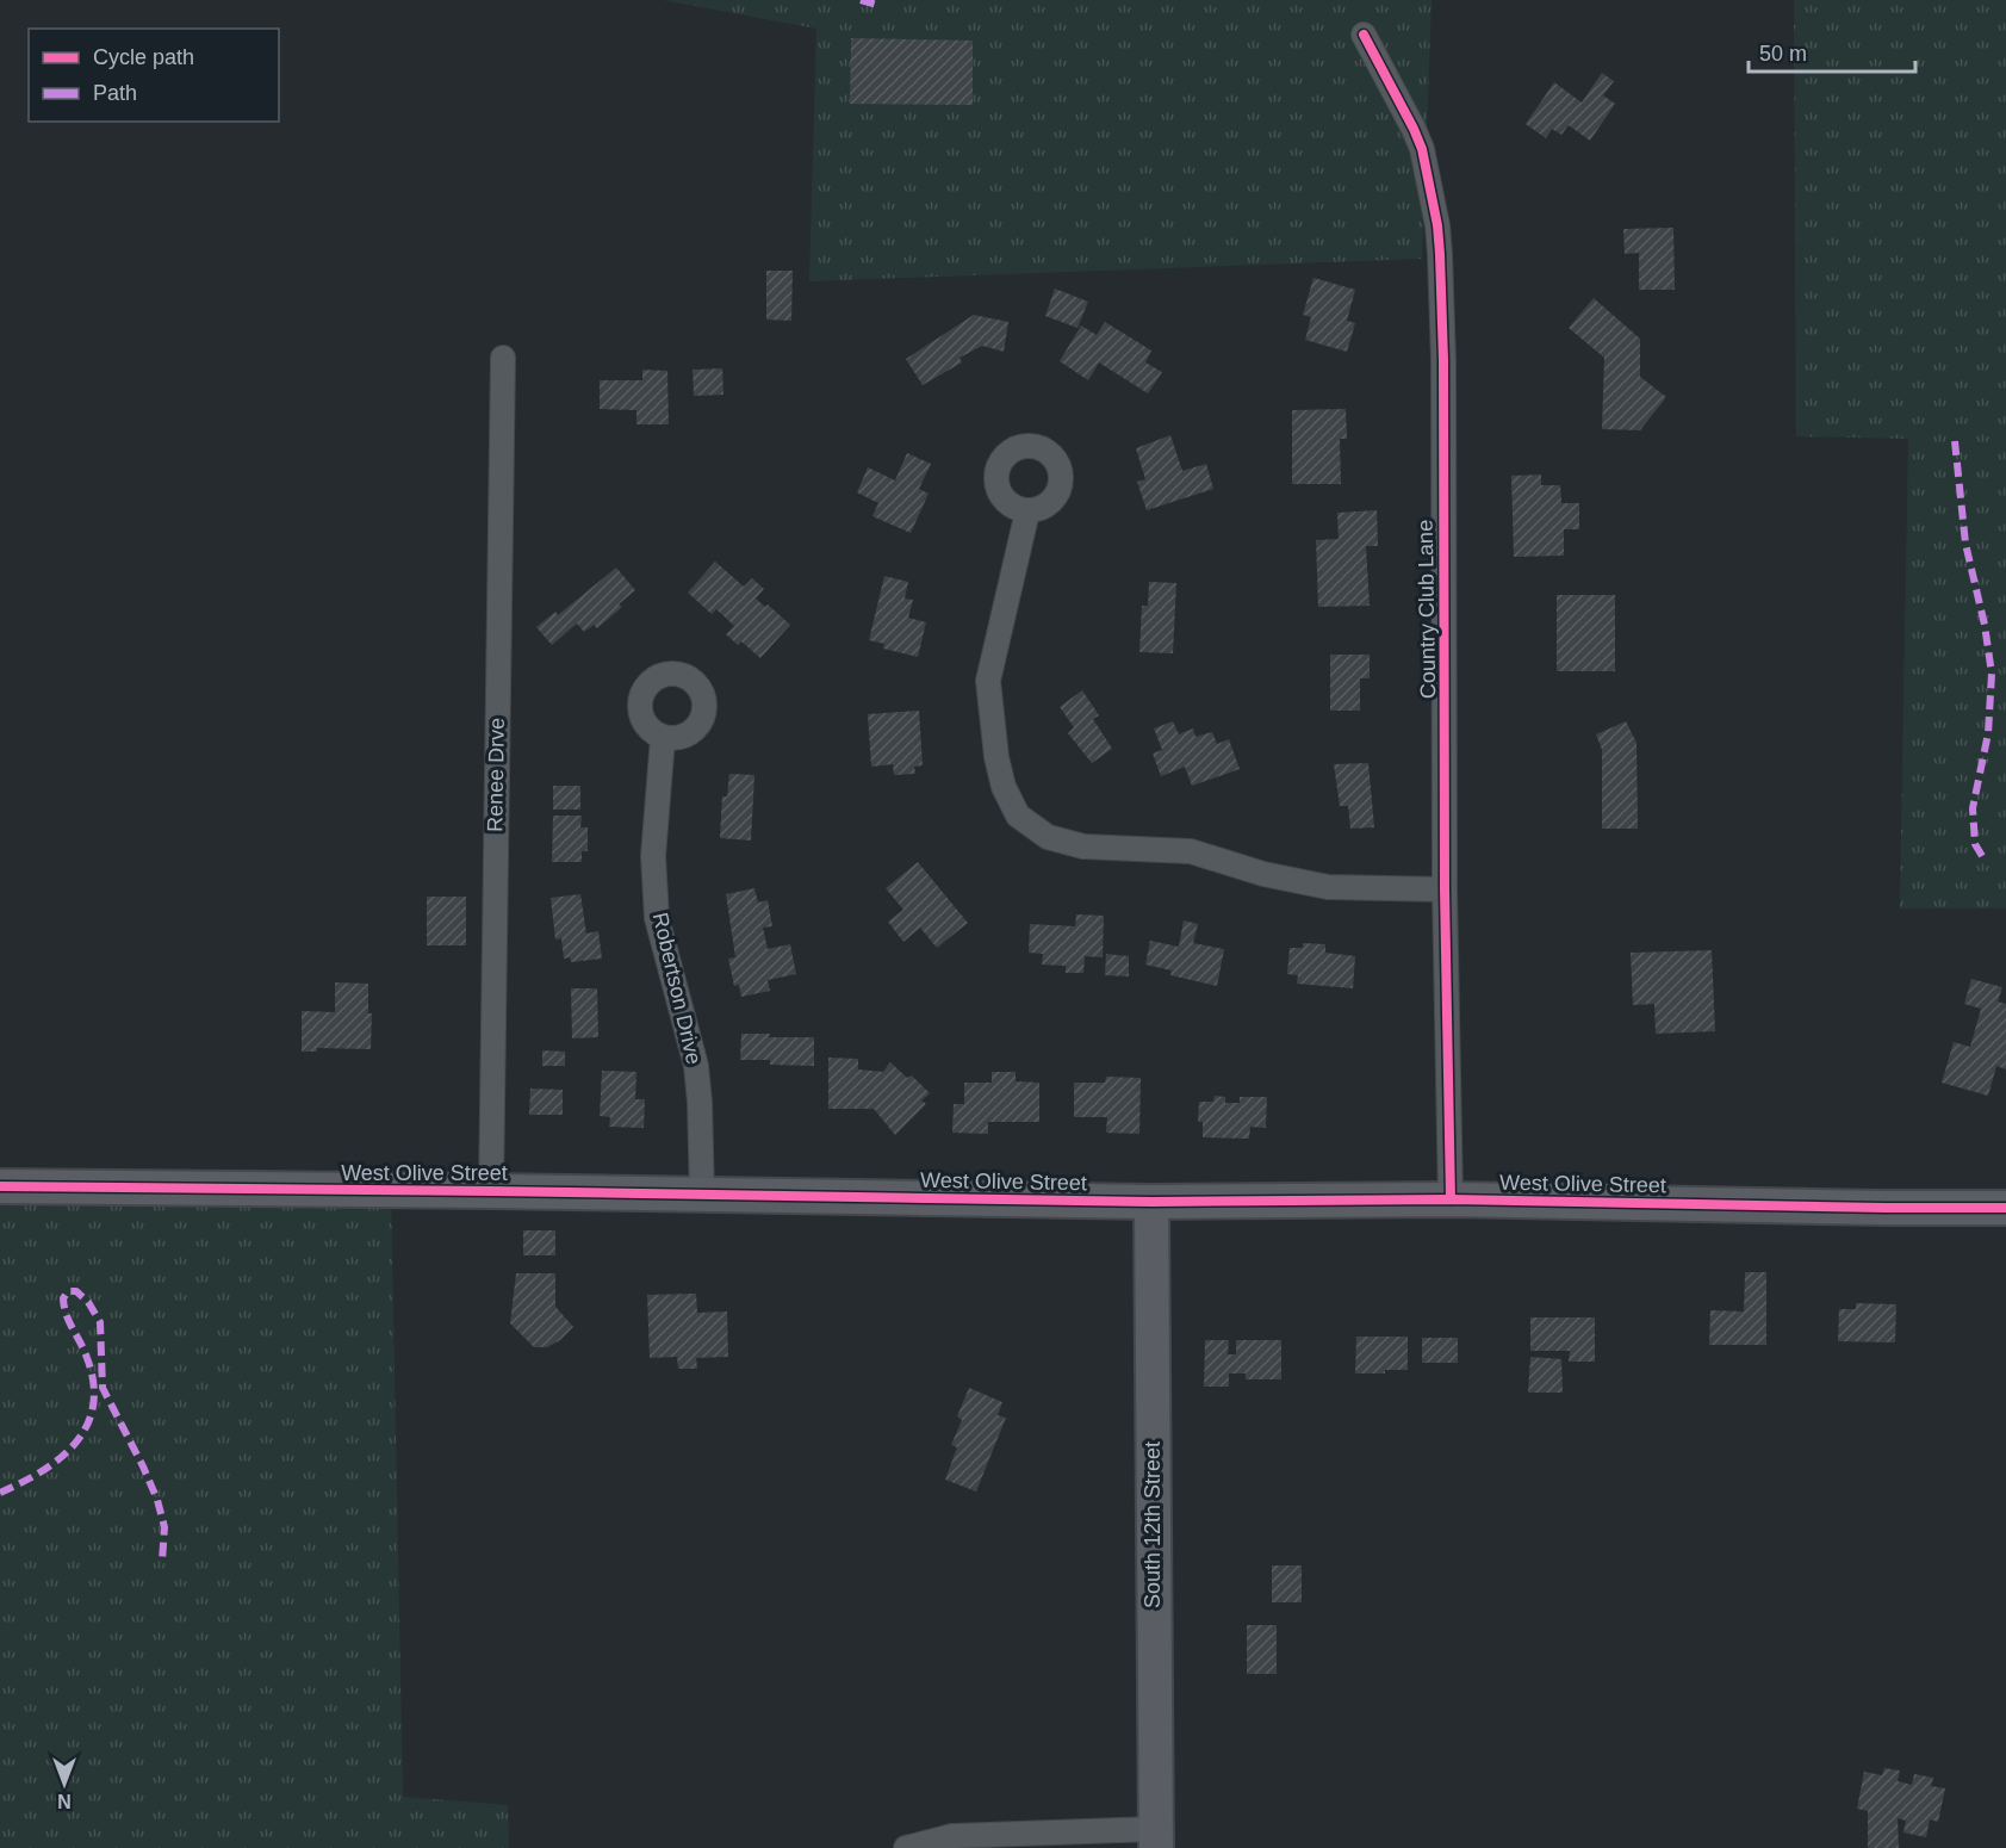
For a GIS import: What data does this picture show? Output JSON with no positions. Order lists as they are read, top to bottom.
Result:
{
  "streets": {
    "street": [
      "Country Club Lane",
      "Renee Drve",
      "Robertson Drive",
      "West Olive Street",
      "South 12th Street"
    ]
  },
  "crossings": [
    ["Country Club Lane", "West Olive Street"],
    ["Renee Drve", "West Olive Street"],
    ["Robertson Drive", "West Olive Street"],
    ["West Olive Street", "South 12th Street"]
  ],
  "legend": ["Cycle path", "Path"],
  "scale_bar": "50 m",
  "north": "bottom"
}
